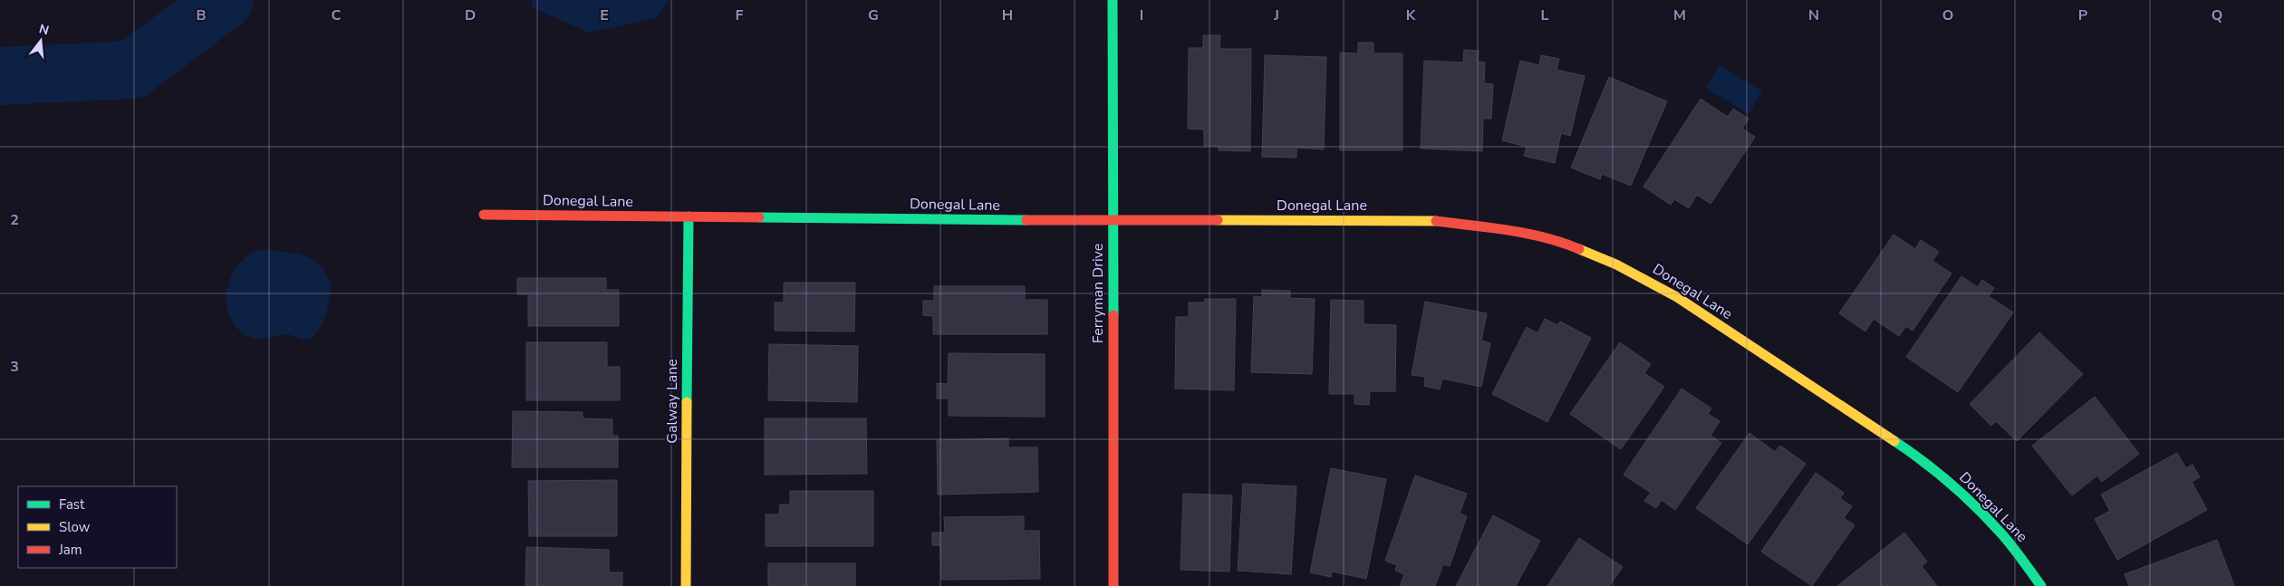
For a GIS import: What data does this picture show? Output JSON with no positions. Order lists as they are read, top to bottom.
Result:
{
  "streets": {
    "street": ["Donegal Lane", "Ferryman Drive", "Galway Lane"]
  },
  "crossings": [
    ["Donegal Lane", "Ferryman Drive"],
    ["Donegal Lane", "Galway Lane"]
  ],
  "legend": ["Fast", "Slow", "Jam"],
  "north": "top",
  "grid": {
    "columns": [
      "B",
      "C",
      "D",
      "E",
      "F",
      "G",
      "H",
      "I",
      "J",
      "K",
      "L",
      "M",
      "N",
      "O",
      "P",
      "Q"
    ],
    "rows": ["2", "3"]
  }
}
